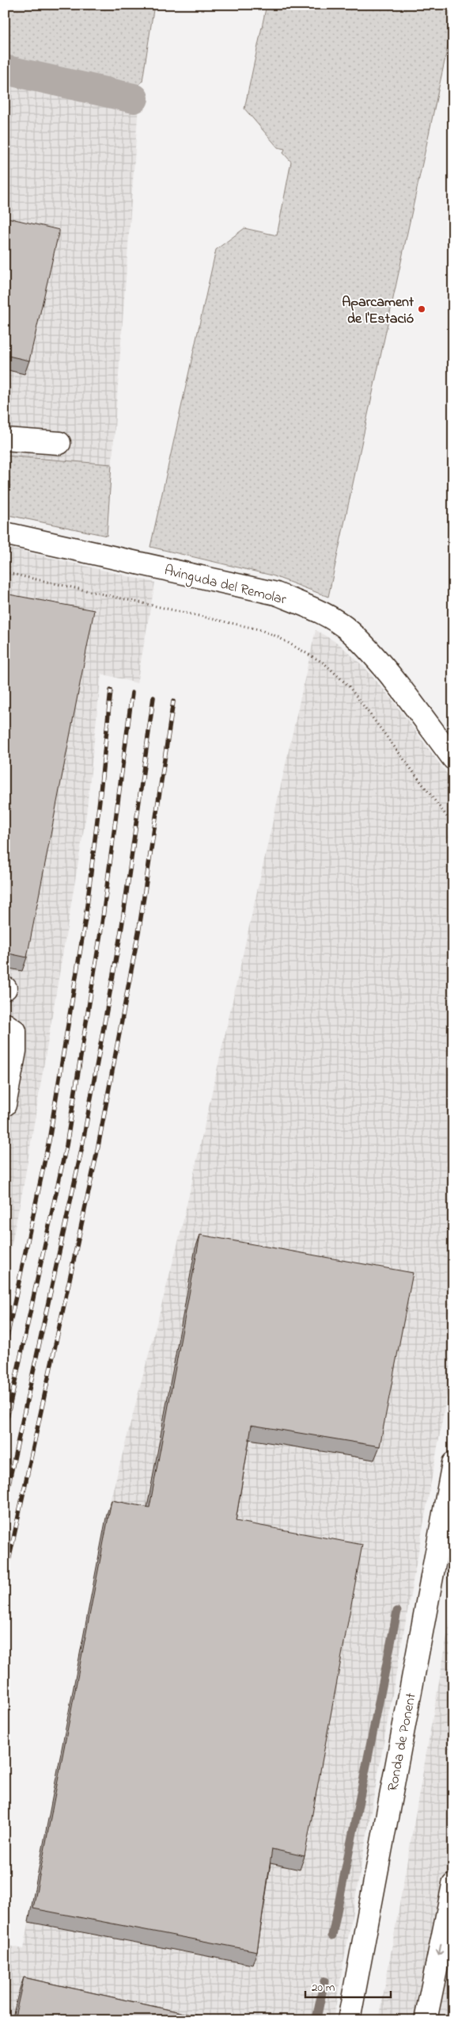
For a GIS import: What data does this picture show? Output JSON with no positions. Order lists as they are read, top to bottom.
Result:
{
  "streets": {
    "street": ["Avinguda del Remolar", "Ronda de Ponent"]
  },
  "places": ["Aparcament de l'Estació"],
  "scale_bar": "20 m"
}
